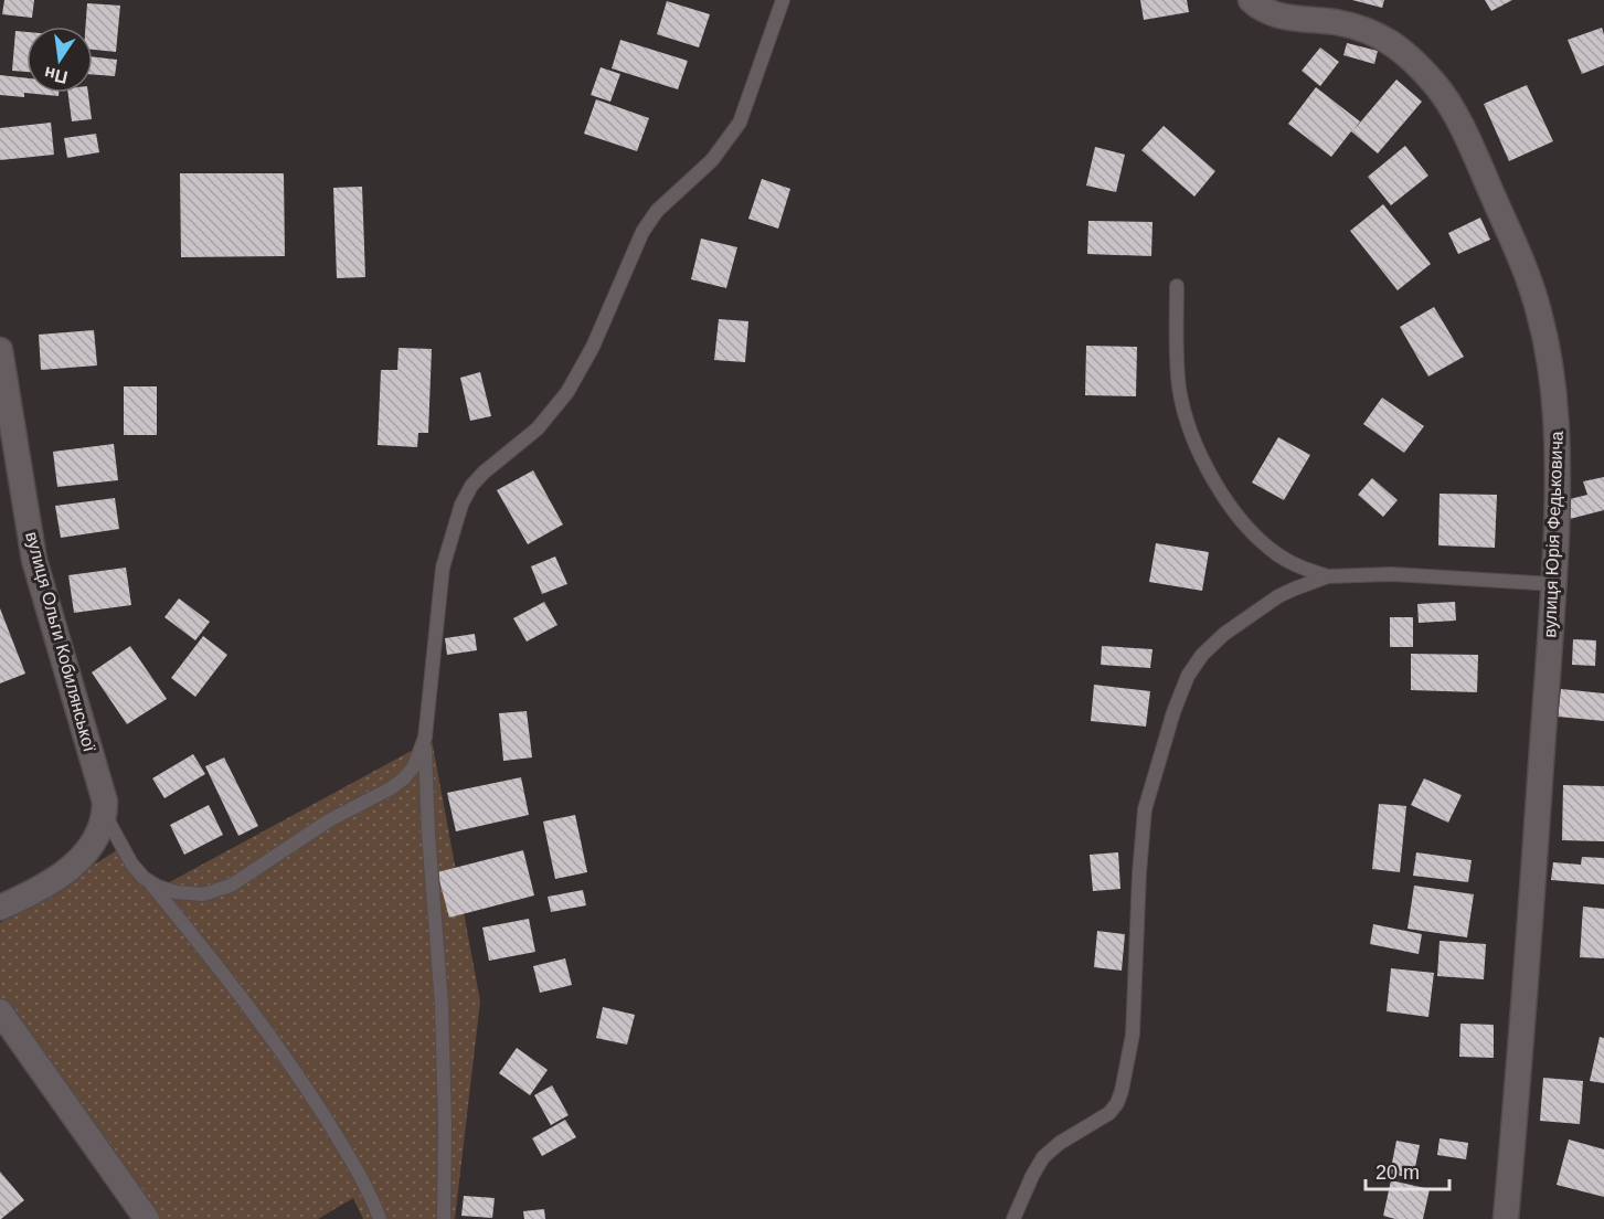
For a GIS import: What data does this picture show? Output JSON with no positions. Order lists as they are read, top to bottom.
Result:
{
  "streets": {
    "street": ["вулиця Юрія Федьковича", "вулиця Ольги Кобилянської"]
  },
  "scale_bar": "20 m",
  "north": "bottom"
}
